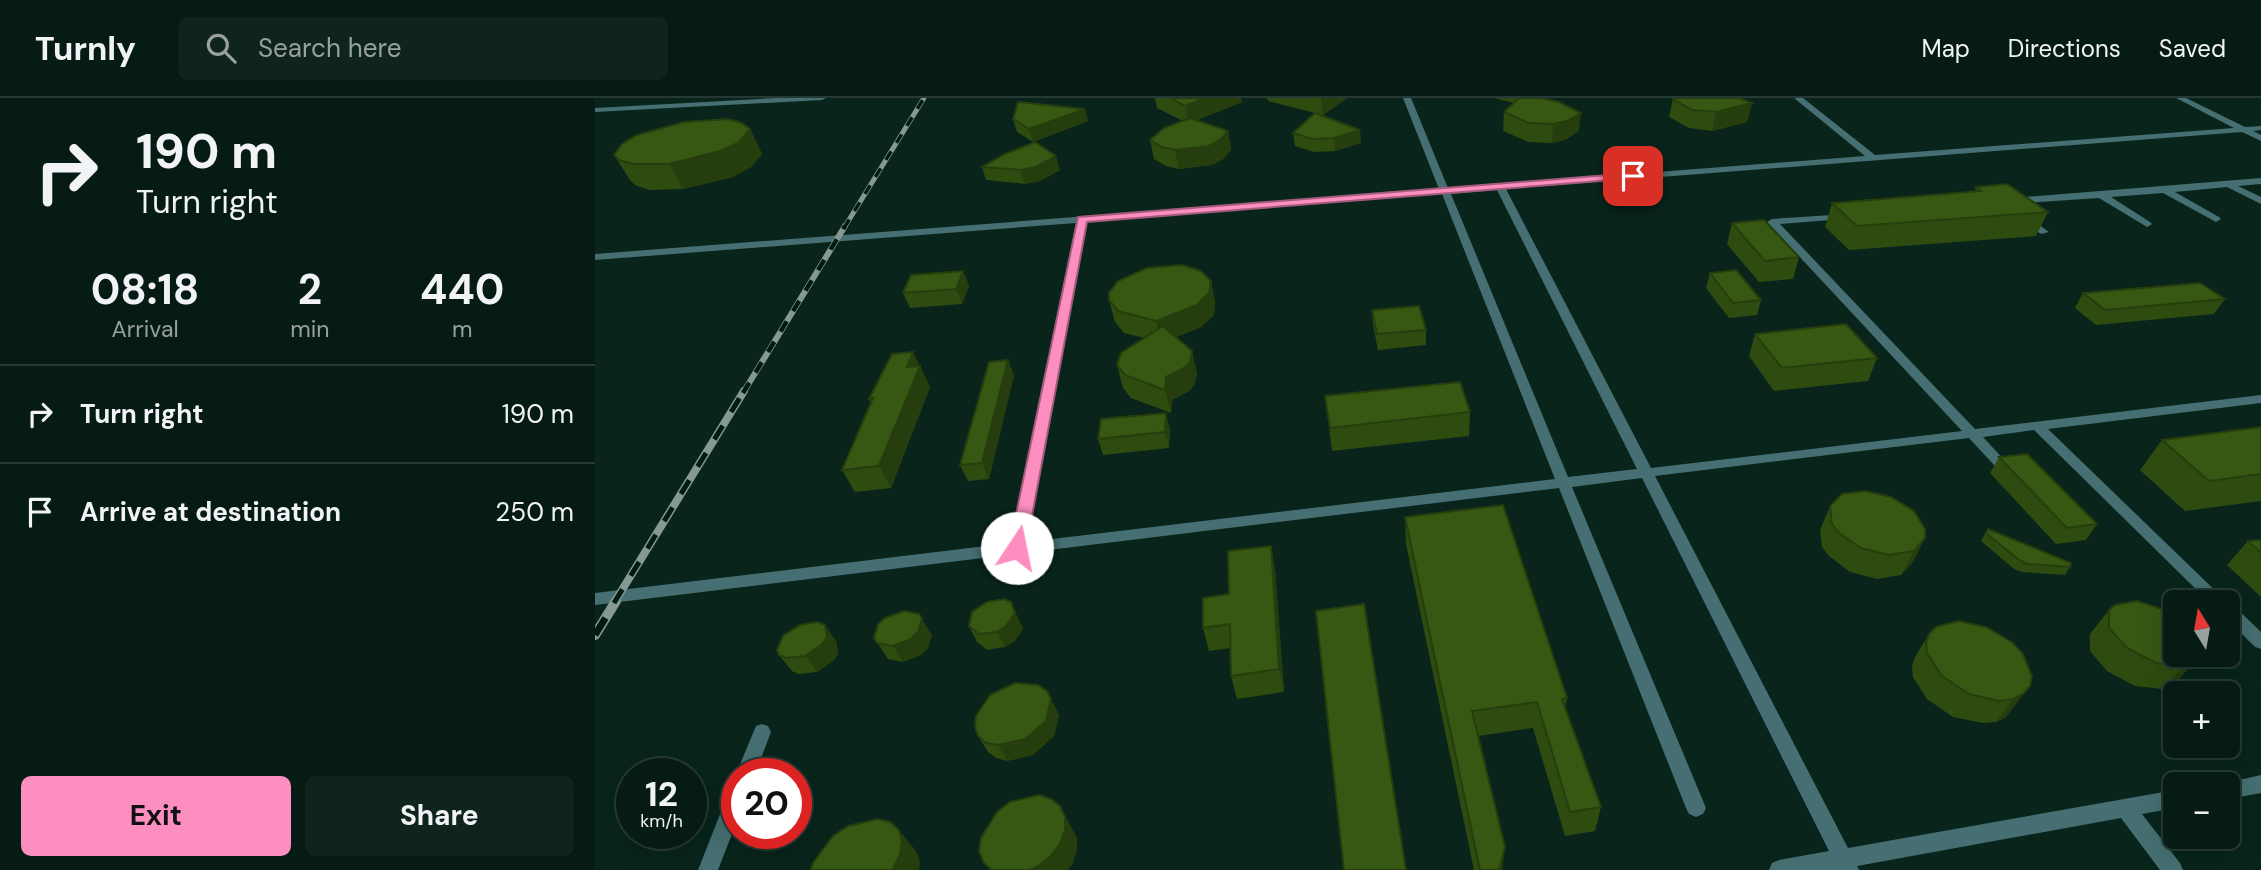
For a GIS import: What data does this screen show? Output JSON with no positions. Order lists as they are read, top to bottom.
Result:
{
  "north": "top",
  "page": {
    "header": "Turnly",
    "search": "Search here",
    "nav": ["Map", "Directions", "Saved"],
    "turn": ["190 m", "Turn right"],
    "eta": [
      "08:18",
      "Arrival",
      "2",
      "min",
      "440",
      "m"
    ],
    "list": [
      {
        "name": "Turn right",
        "value": "190 m"
      },
      {
        "name": "Arrive at destination",
        "value": "250 m"
      }
    ],
    "map_buttons": ["+", "−"],
    "speed": "12 km/h",
    "limit": "20",
    "buttons": ["Exit", "Share"]
  }
}
